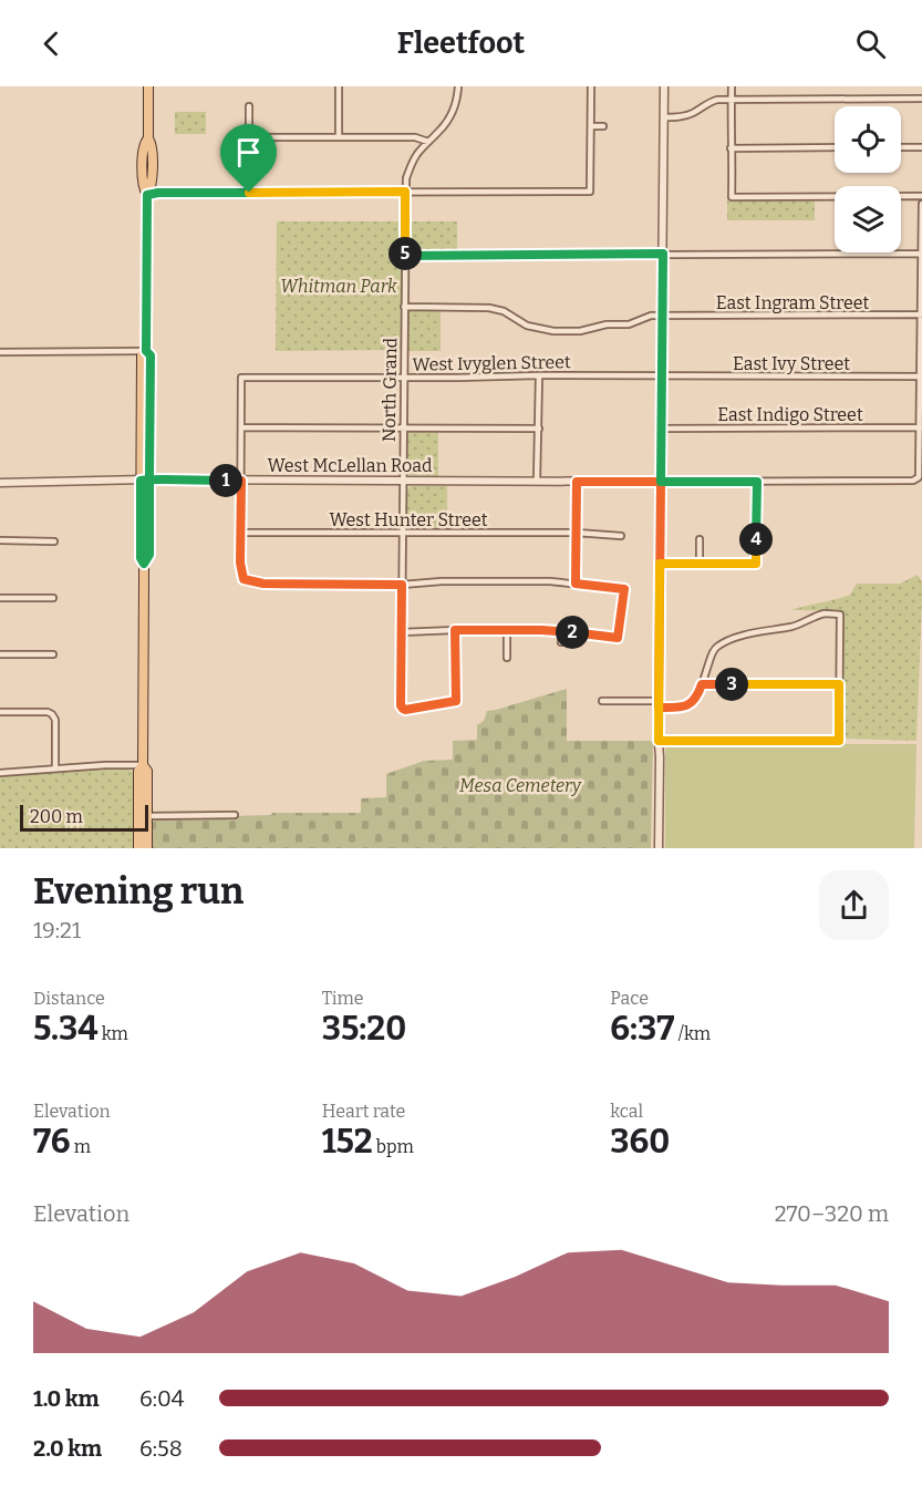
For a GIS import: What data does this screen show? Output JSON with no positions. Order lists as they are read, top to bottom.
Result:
{
  "streets": {
    "street": [
      "East Ingram Street",
      "West Ivyglen Street",
      "East Ivy Street",
      "North Grand",
      "East Indigo Street",
      "West McLellan Road",
      "West Hunter Street"
    ]
  },
  "crossings": [
    ["East Ingram Street", "North Grand"],
    ["West Ivyglen Street", "East Ivy Street"],
    ["West Ivyglen Street", "North Grand"],
    ["North Grand", "West McLellan Road"],
    ["North Grand", "West Hunter Street"]
  ],
  "parks": ["Whitman Park", "Mesa Cemetery"],
  "scale_bar": "200 m",
  "page": {
    "header": "Fleetfoot",
    "pins": [
      "5",
      "1",
      "4",
      "2",
      "3"
    ],
    "scale": "200 m",
    "heading": ["Evening run", "19:21"],
    "stats": [
      ["Distance", "5.34 km"],
      ["Time", "35:20"],
      ["Pace", "6:37 /km"],
      ["Elevation", "76 m"],
      ["Heart rate", "152 bpm"],
      ["kcal", "360"]
    ],
    "chart": ["Elevation", "270–320 m"],
    "list": [
      {
        "name": "1.0 km",
        "note": "6:04"
      },
      {
        "name": "2.0 km",
        "note": "6:58"
      }
    ]
  }
}
